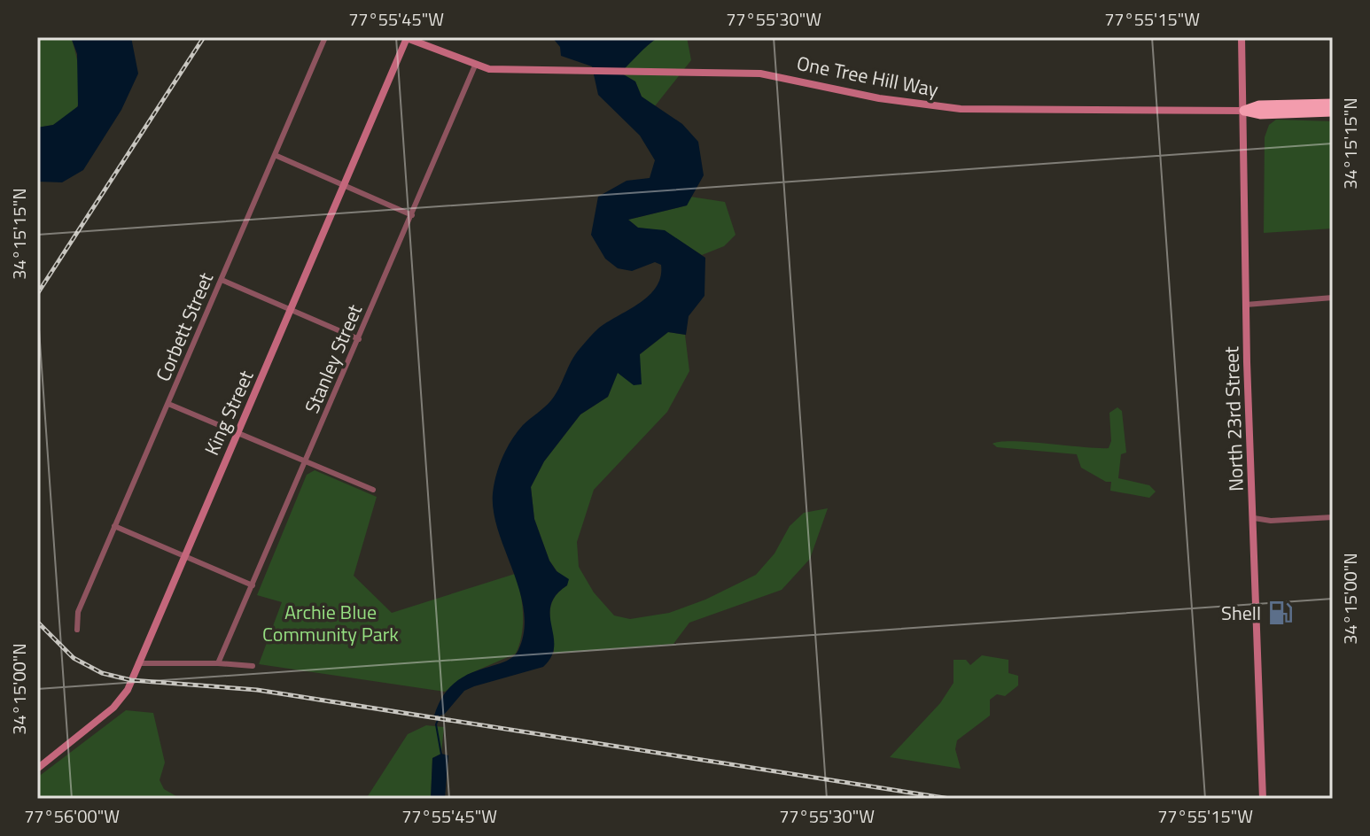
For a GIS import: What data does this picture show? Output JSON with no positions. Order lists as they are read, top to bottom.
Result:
{
  "streets": {
    "street": [
      "One Tree Hill Way",
      "Corbett Street",
      "Stanley Street",
      "King Street",
      "North 23rd Street"
    ]
  },
  "crossings": [
    ["One Tree Hill Way", "Stanley Street"],
    ["One Tree Hill Way", "King Street"],
    ["One Tree Hill Way", "North 23rd Street"]
  ],
  "parks": ["Archie Blue Community Park"],
  "places": {
    "fuel station": ["Shell"]
  },
  "coordinates": [
    "77°55'45\"W",
    "77°55'30\"W",
    "77°55'15\"W",
    "34°15'15\"N",
    "34°15'00\"N",
    "77°56'00\"W"
  ]
}
